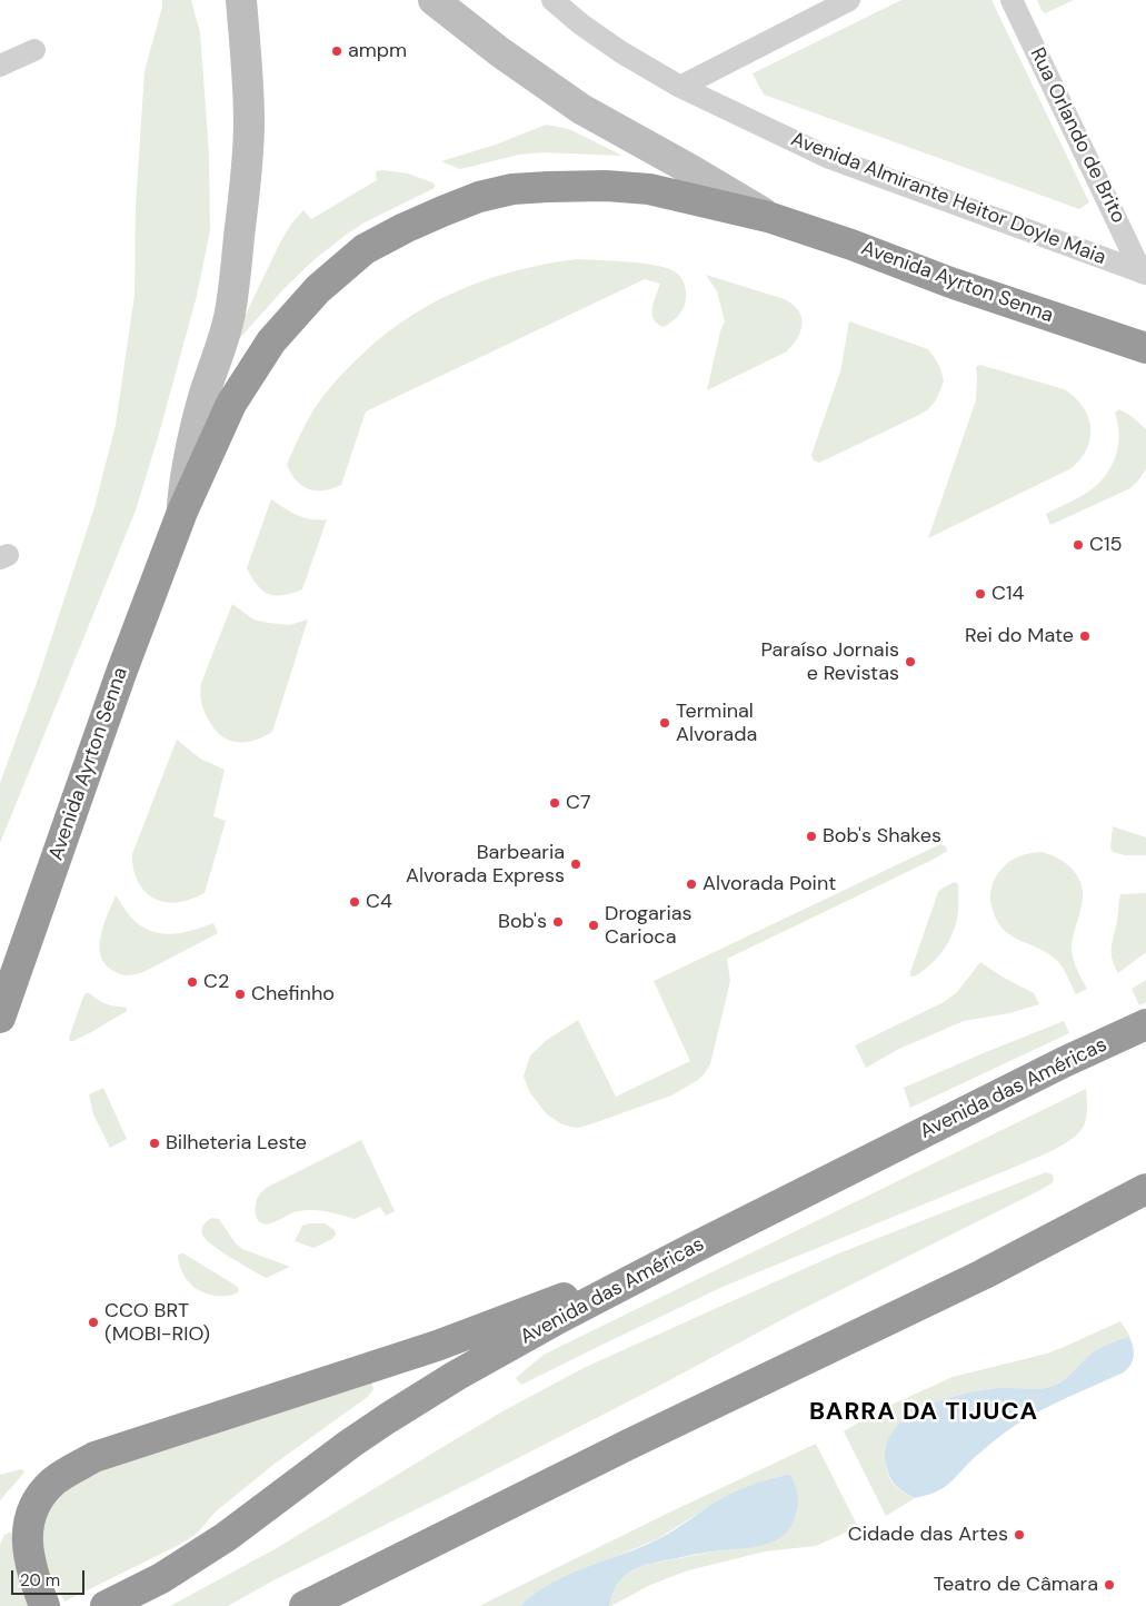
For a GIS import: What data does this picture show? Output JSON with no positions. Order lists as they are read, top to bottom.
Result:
{
  "streets": {
    "highway": ["Avenida Ayrton Senna", "Avenida das Américas"],
    "street": ["Rua Orlando de Brito", "Avenida Almirante Heitor Doyle Maia"]
  },
  "crossings": [
    ["Rua Orlando de Brito", "Avenida Almirante Heitor Doyle Maia"]
  ],
  "districts": ["BARRA DA TIJUCA"],
  "places": [
    "ampm",
    "C15",
    "C14",
    "Rei do Mate",
    "Paraíso Jornais e Revistas",
    "Terminal Alvorada",
    "C7",
    "Bob's Shakes",
    "Barbearia Alvorada Express",
    "Alvorada Point",
    "C4",
    "Bob's",
    "Drogarias Carioca",
    "C2",
    "Chefinho",
    "Bilheteria Leste",
    "CCO BRT (MOBI-RIO)",
    "Cidade das Artes",
    "Teatro de Câmara"
  ],
  "scale_bar": "20 m"
}
